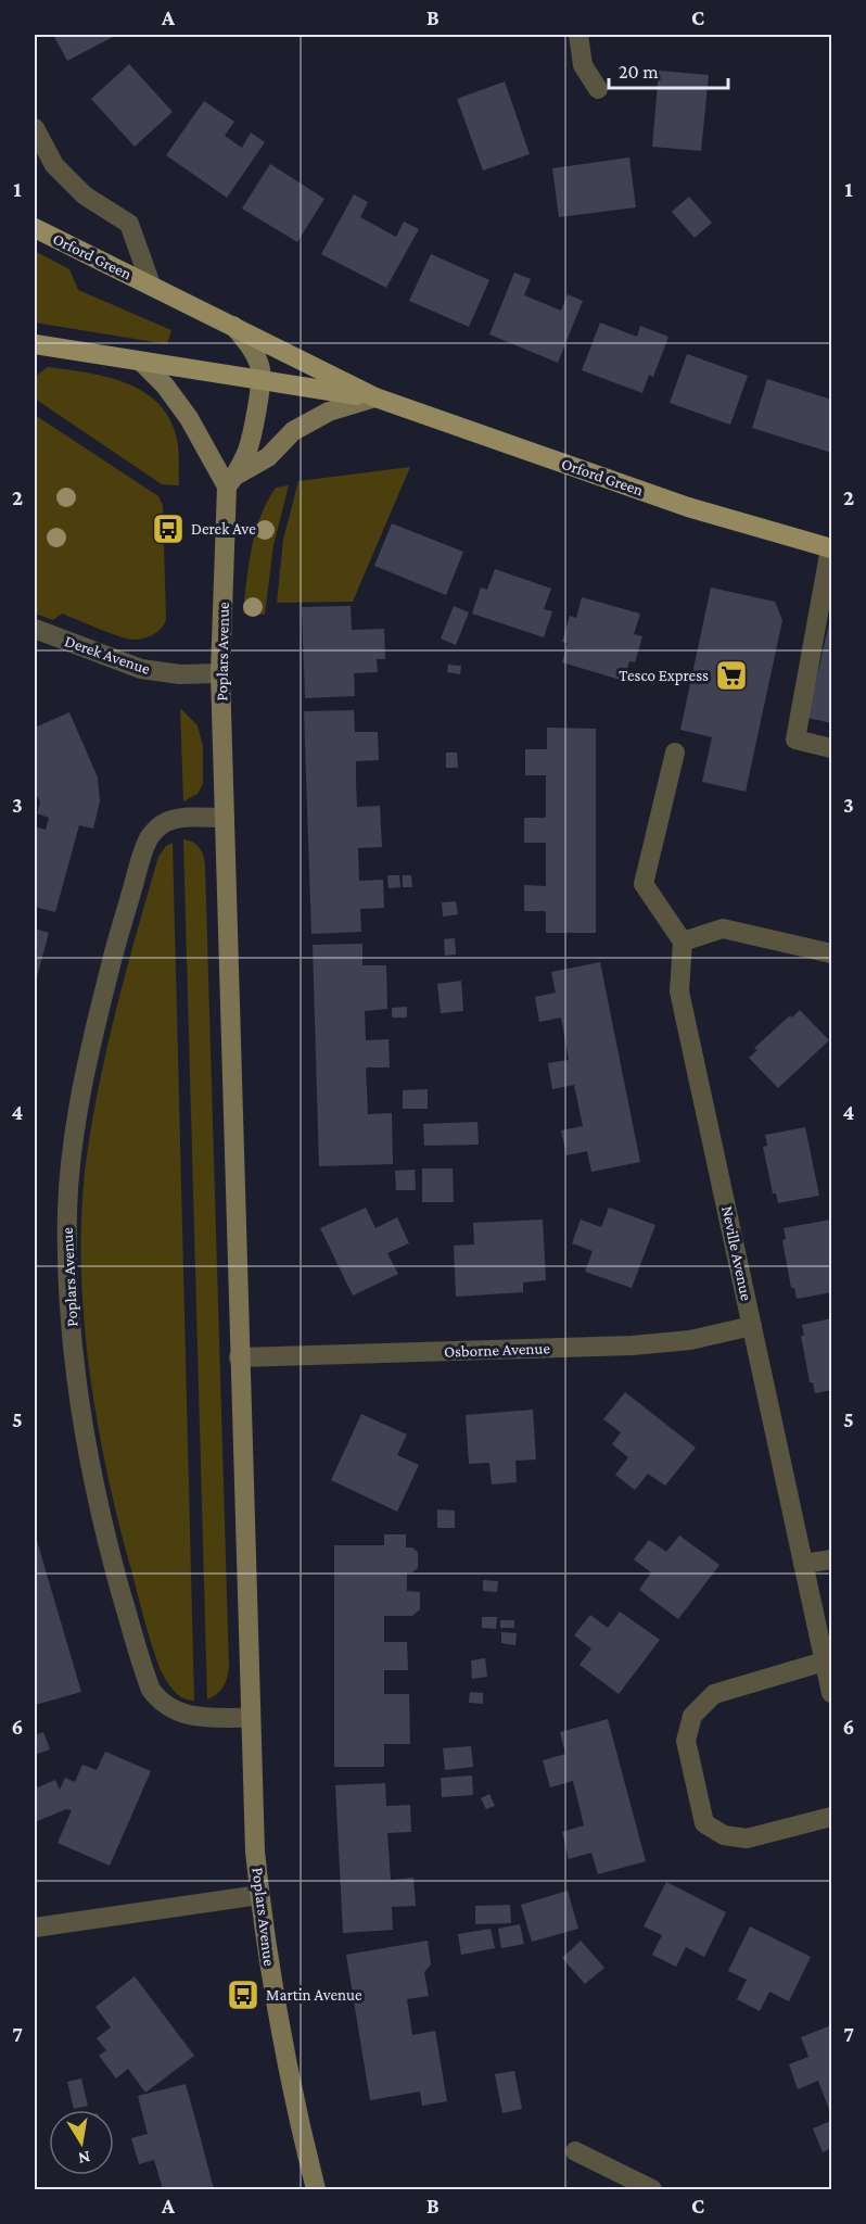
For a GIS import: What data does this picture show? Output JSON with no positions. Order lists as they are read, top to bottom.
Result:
{
  "streets": {
    "main road": ["Orford Green"],
    "street": [
      "Poplars Avenue",
      "Derek Avenue",
      "Neville Avenue",
      "Osborne Avenue"
    ]
  },
  "crossings": [
    ["Orford Green", "Poplars Avenue"],
    ["Poplars Avenue", "Derek Avenue"],
    ["Poplars Avenue", "Osborne Avenue"],
    ["Neville Avenue", "Osborne Avenue"]
  ],
  "places": {
    "bus stop": ["Derek Ave", "Martin Avenue"],
    "supermarket": ["Tesco Express"]
  },
  "scale_bar": "20 m",
  "north": "bottom",
  "grid": {
    "columns": ["A", "B", "C"],
    "rows": [
      "1",
      "2",
      "3",
      "4",
      "5",
      "6",
      "7"
    ]
  }
}
